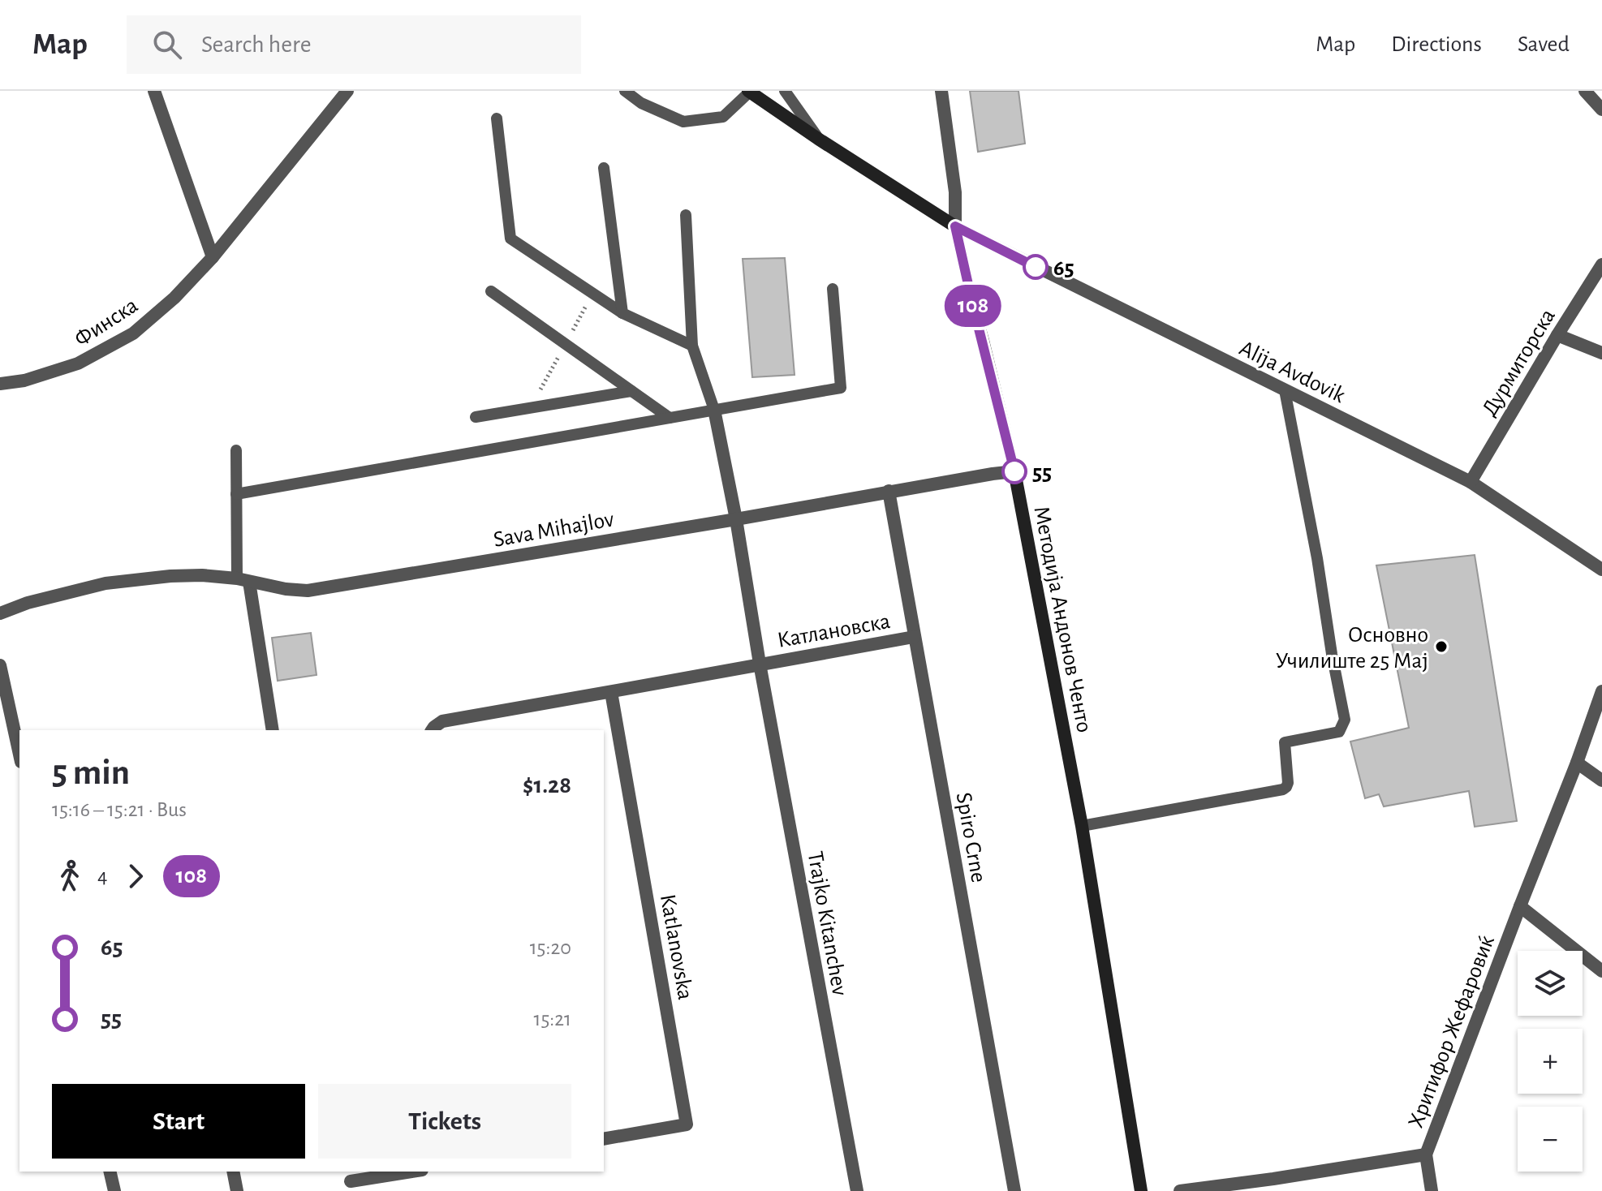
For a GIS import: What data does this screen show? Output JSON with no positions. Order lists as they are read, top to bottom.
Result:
{
  "streets": {
    "main road": ["Методија Андонов Ченто"],
    "street": [
      "Финска",
      "Дурмиторска",
      "Alija Avdovik",
      "Sava Mihajlov",
      "Катлановска",
      "Spiro Crne",
      "Trajko Kitanchev",
      "Katlanovska",
      "Хритифор Жефаровиќ"
    ]
  },
  "crossings": [
    ["Дурмиторска", "Alija Avdovik"],
    ["Alija Avdovik", "Методија Андонов Ченто"],
    ["Sava Mihajlov", "Методија Андонов Ченто"],
    ["Sava Mihajlov", "Spiro Crne"],
    ["Sava Mihajlov", "Trajko Kitanchev"],
    ["Катлановска", "Spiro Crne"],
    ["Катлановска", "Trajko Kitanchev"]
  ],
  "places": ["65", "55", "Основно Училиште 25 Мај"],
  "lines": ["bus line 108"],
  "page": {
    "header": "Map",
    "search": "Search here",
    "nav": ["Map", "Directions", "Saved"],
    "on_map": "108",
    "heading": ["5 min", "15:16 – 15:21 · Bus", "$1.28"],
    "legs": ["4", "108"],
    "list": [
      {
        "name": "65",
        "value": "15:20"
      },
      {
        "name": "55",
        "value": "15:21"
      }
    ],
    "map_buttons": ["+", "−"],
    "buttons": ["Start", "Tickets"]
  }
}
